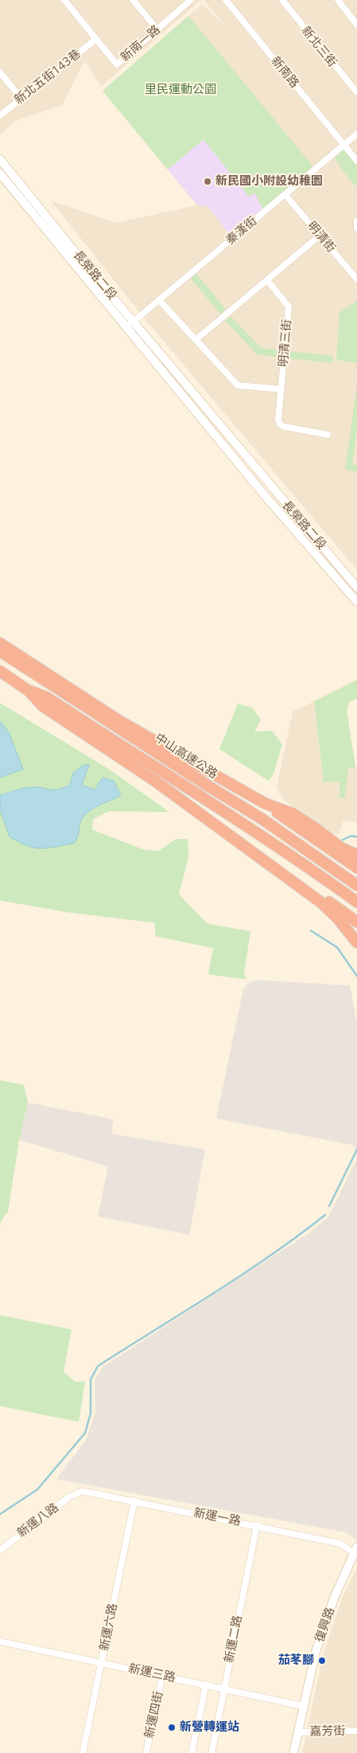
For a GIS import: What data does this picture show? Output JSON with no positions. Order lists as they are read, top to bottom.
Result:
{
  "streets": {
    "highway": ["中山高速公路"],
    "main road": ["長榮路二段", "復興路"],
    "street": [
      "新南一路",
      "新北三街",
      "新南路",
      "新北五街143巷",
      "秦漢街",
      "明清街",
      "明清三街",
      "新運一路",
      "新運八路",
      "新運六路",
      "新運二路",
      "新運三路",
      "新運四街",
      "嘉芳街"
    ]
  },
  "crossings": [
    ["新南一路", "新北五街143巷"],
    ["新南路", "秦漢街"],
    ["秦漢街", "明清街"],
    ["秦漢街", "長榮路二段"],
    ["新運一路", "新運八路"],
    ["新運一路", "復興路"],
    ["新運一路", "新運六路"],
    ["新運一路", "新運二路"],
    ["復興路", "新運三路"],
    ["復興路", "嘉芳街"],
    ["新運六路", "新運三路"],
    ["新運二路", "新運三路"],
    ["新運三路", "新運四街"]
  ],
  "parks": ["里民運動公園"],
  "places": ["新民國小附設幼稚園", "茄苳腳", "新營轉運站"]
}
